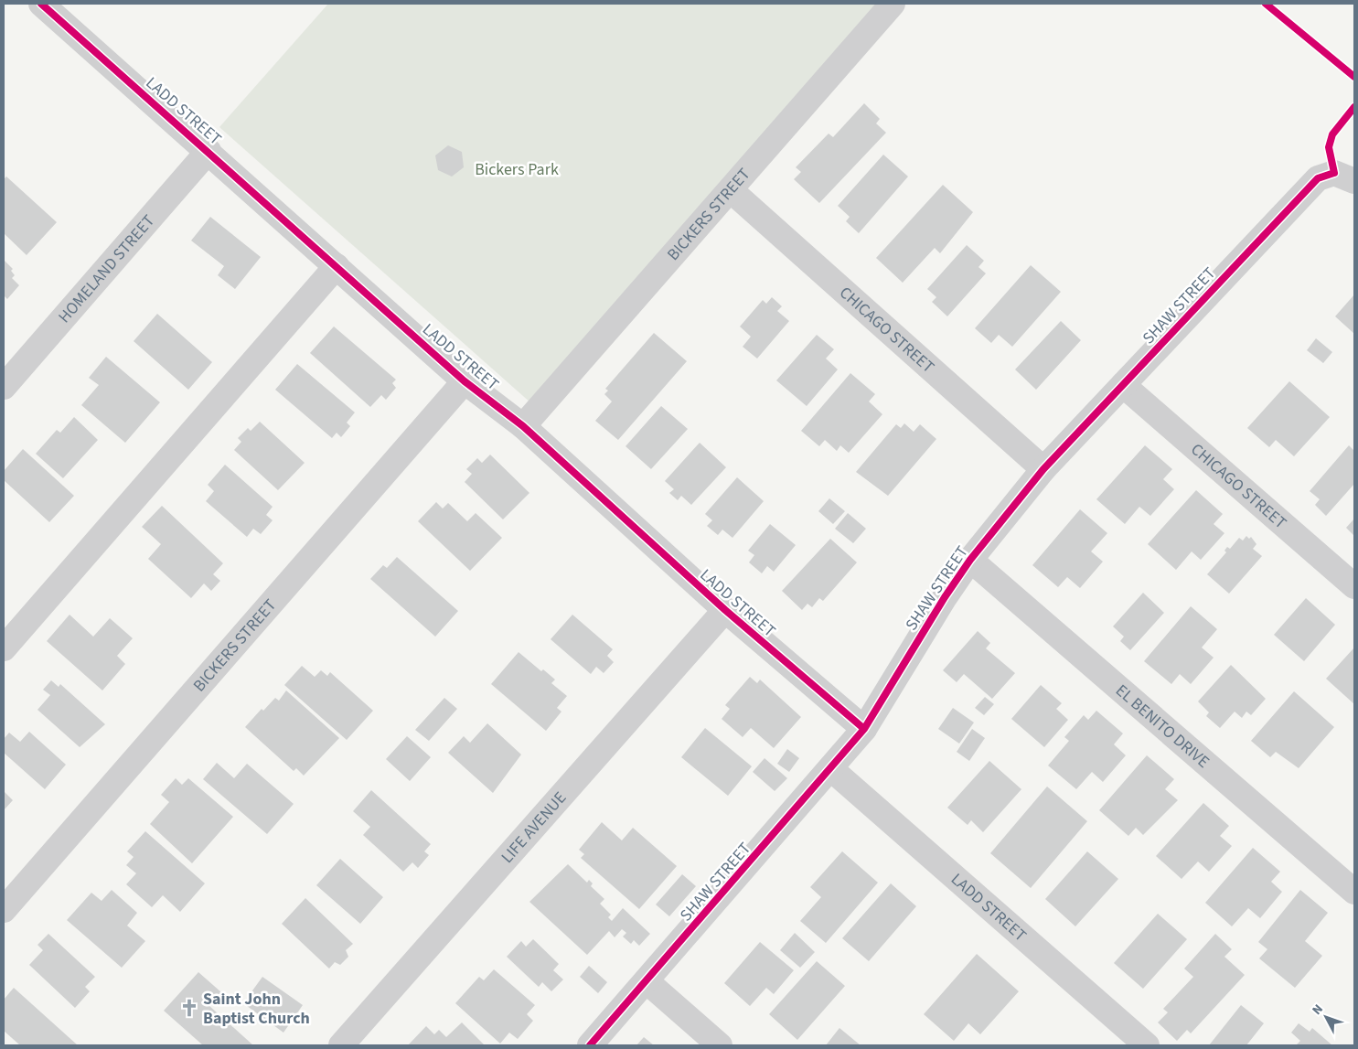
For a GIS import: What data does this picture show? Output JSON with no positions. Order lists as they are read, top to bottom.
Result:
{
  "streets": {
    "street": [
      "LADD STREET",
      "BICKERS STREET",
      "HOMELAND STREET",
      "SHAW STREET",
      "CHICAGO STREET",
      "EL BENITO DRIVE",
      "LIFE AVENUE"
    ]
  },
  "crossings": [
    ["LADD STREET", "BICKERS STREET"],
    ["LADD STREET", "HOMELAND STREET"],
    ["LADD STREET", "SHAW STREET"],
    ["LADD STREET", "LIFE AVENUE"],
    ["BICKERS STREET", "CHICAGO STREET"],
    ["SHAW STREET", "CHICAGO STREET"],
    ["SHAW STREET", "EL BENITO DRIVE"]
  ],
  "parks": ["Bickers Park"],
  "places": {
    "church": ["Saint John Baptist Church"]
  },
  "north": "top left"
}
